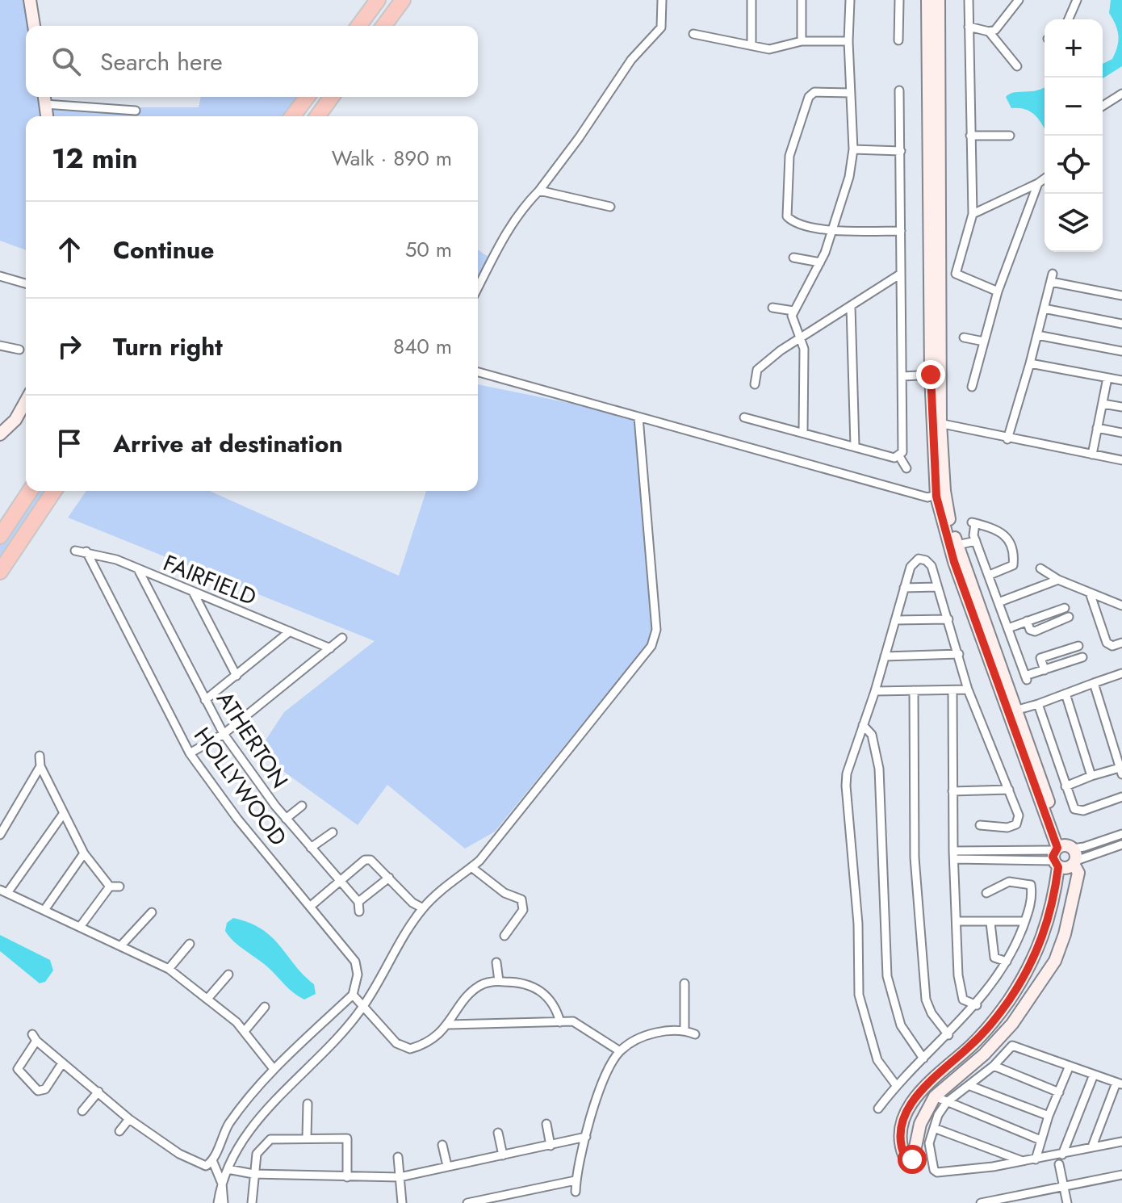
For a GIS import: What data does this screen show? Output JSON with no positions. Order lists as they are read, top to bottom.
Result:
{
  "streets": {
    "street": ["FAIRFIELD", "ATHERTON", "HOLLYWOOD"]
  },
  "crossings": [
    ["FAIRFIELD", "ATHERTON"],
    ["FAIRFIELD", "HOLLYWOOD"]
  ],
  "page": {
    "map_buttons": ["+", "−"],
    "search": "Search here",
    "heading": ["12 min", "Walk · 890 m"],
    "list": [
      ["Continue", "50 m"],
      ["Turn right", "840 m"],
      "Arrive at destination"
    ]
  }
}
